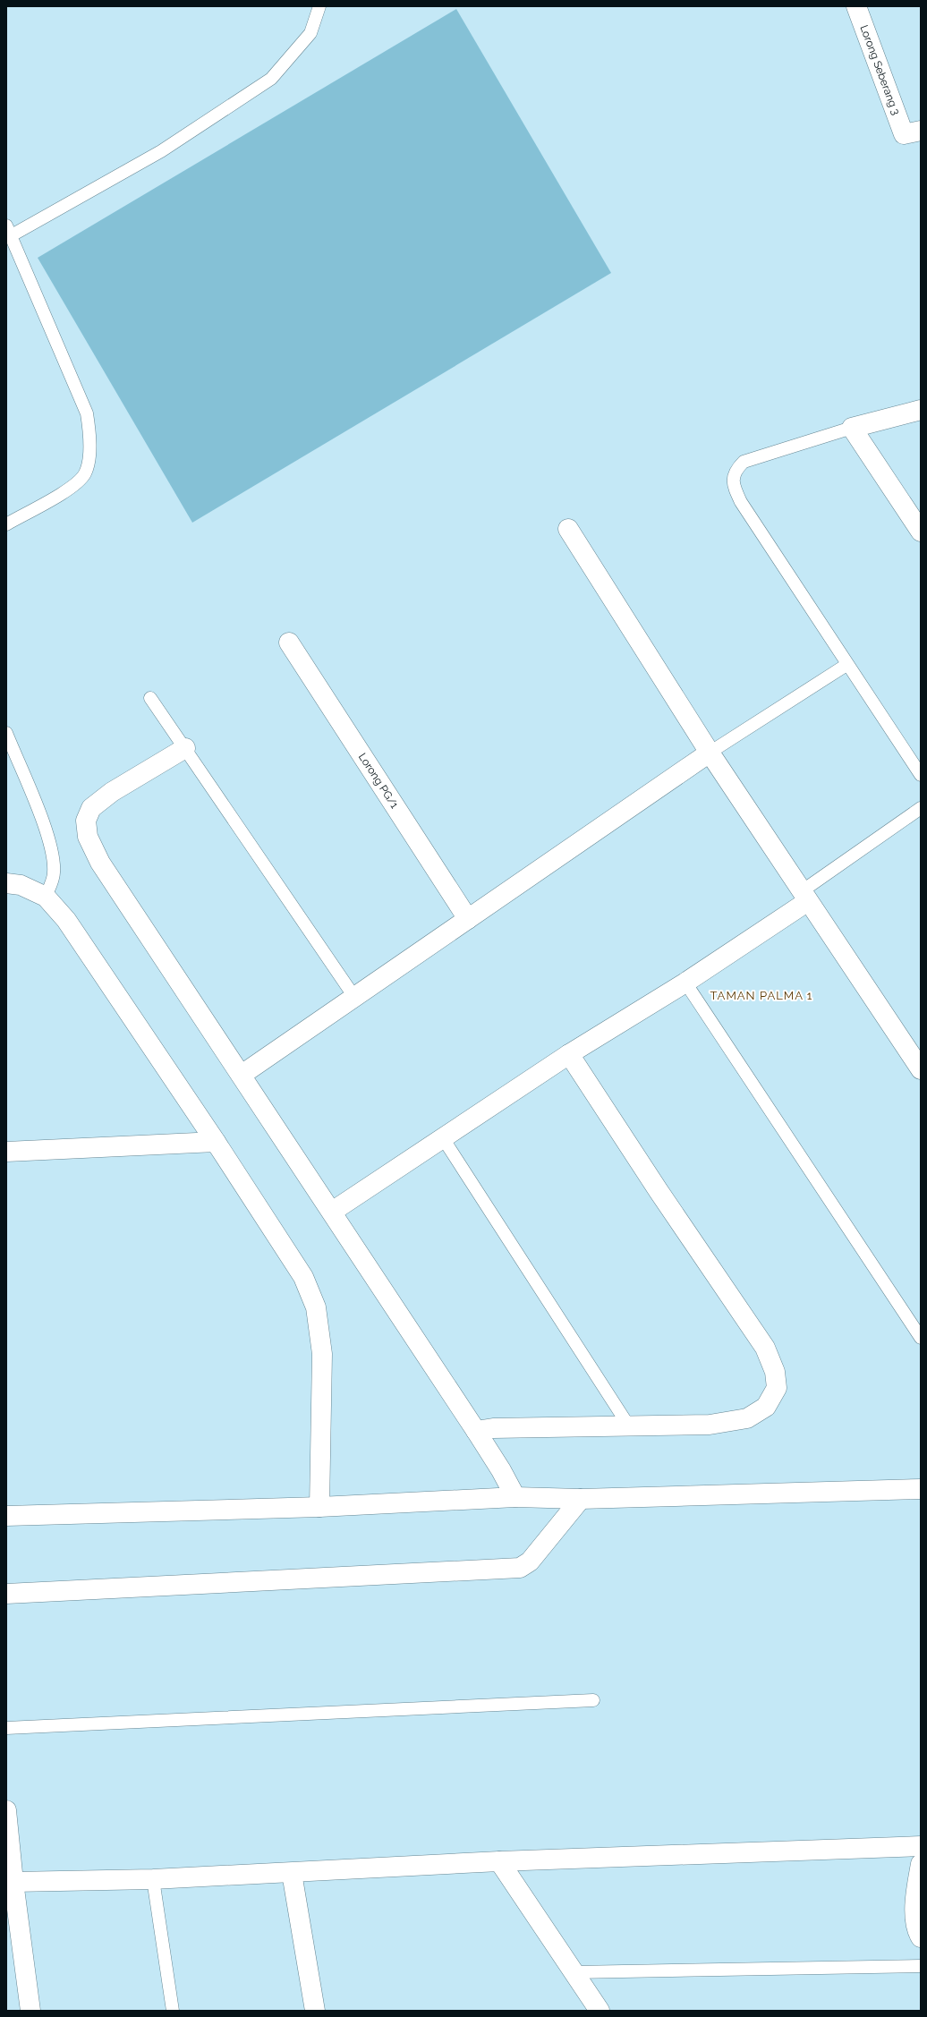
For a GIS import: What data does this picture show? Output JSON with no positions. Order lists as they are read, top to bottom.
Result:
{
  "streets": {
    "street": ["Lorong Seberang 3", "Lorong PG/1"]
  },
  "districts": ["TAMAN PALMA 1"]
}
